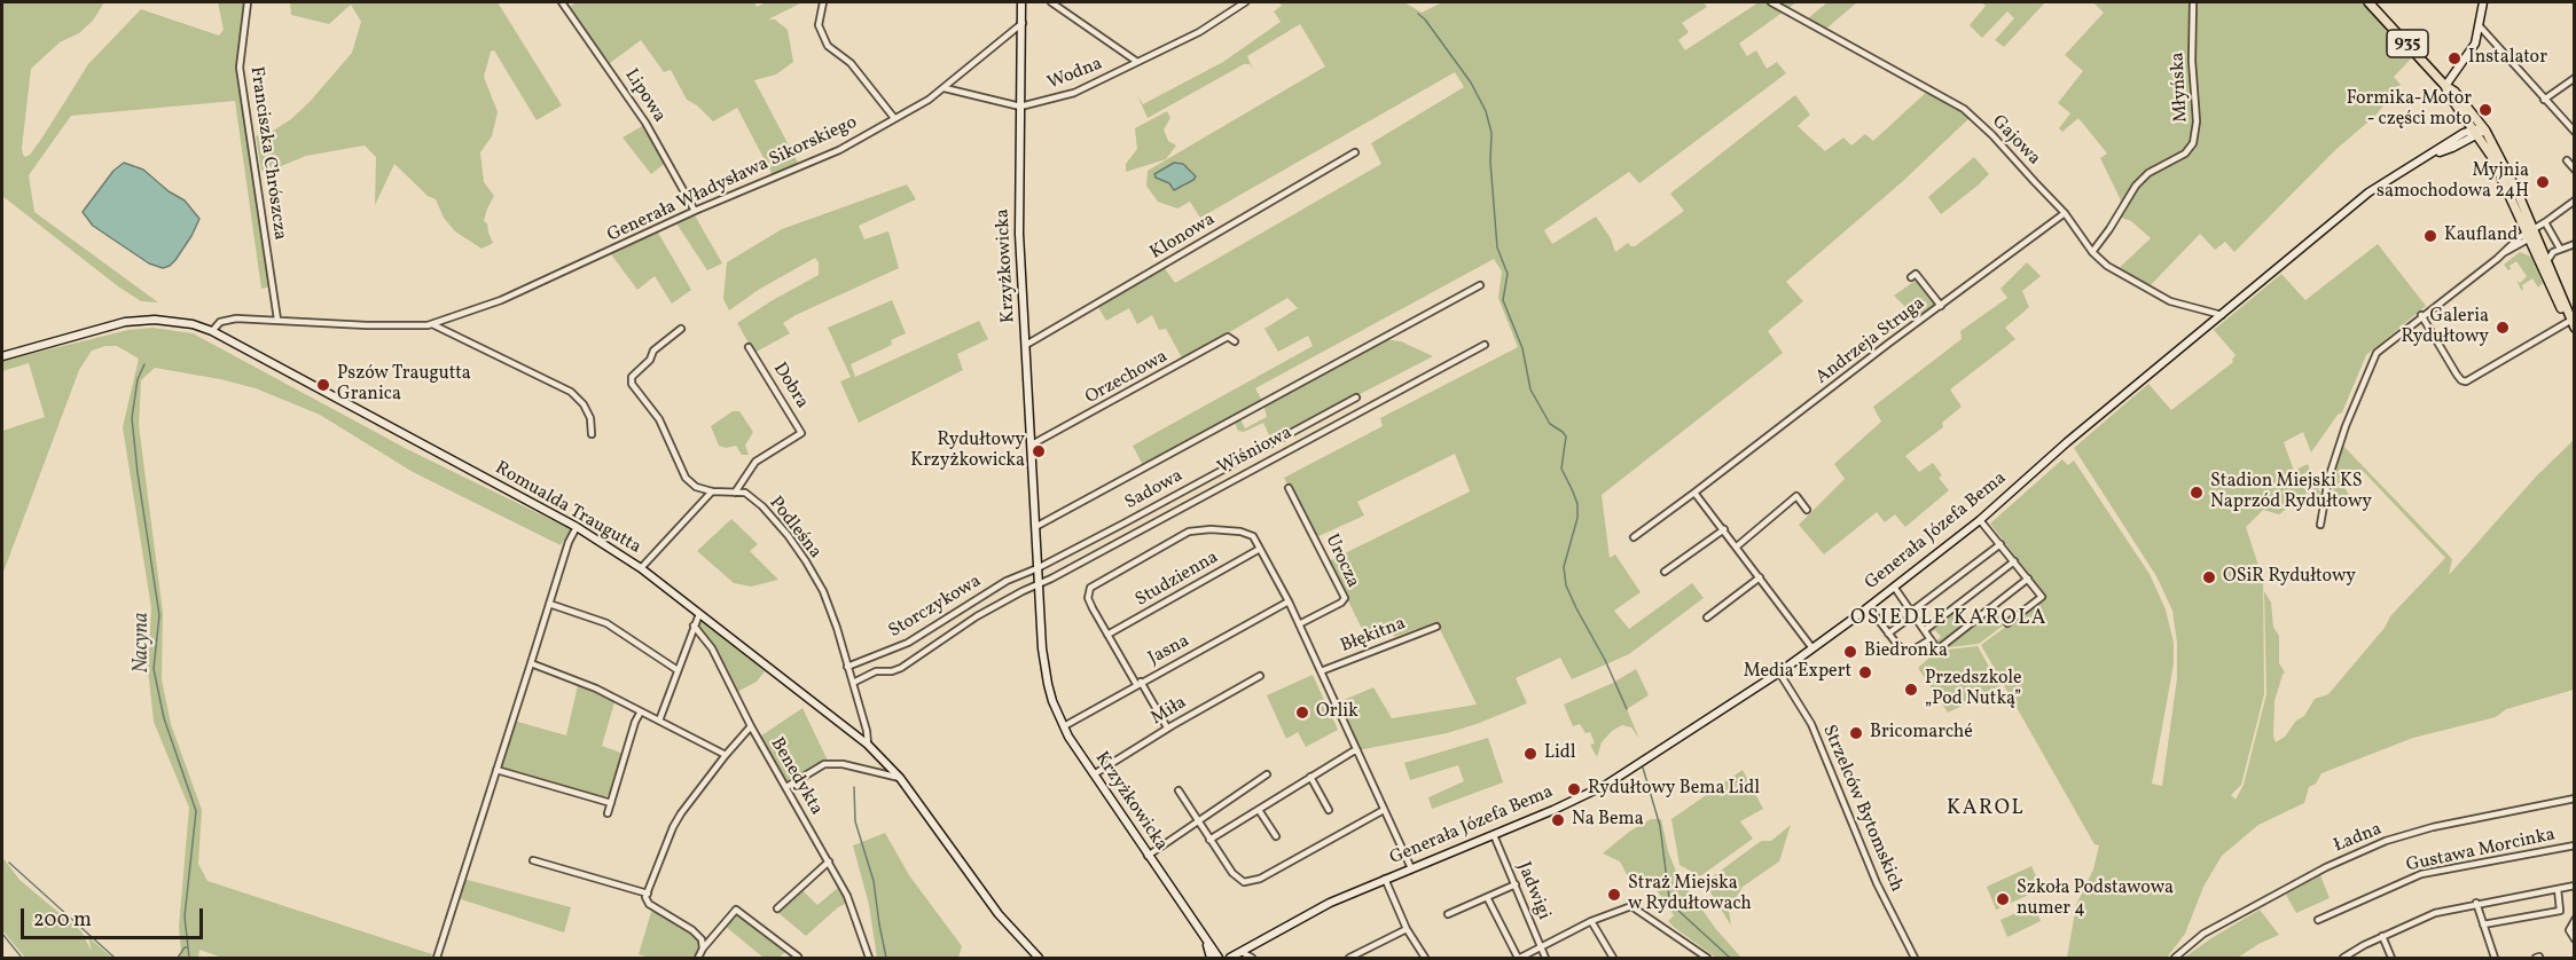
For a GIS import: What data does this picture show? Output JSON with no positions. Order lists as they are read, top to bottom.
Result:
{
  "streets": {
    "main road": ["935"],
    "street": [
      "Wodna",
      "Młyńska",
      "Lipowa",
      "Gajowa",
      "Franciszka Chrószcza",
      "Generała Władysława Sikorskiego",
      "Klonowa",
      "Krzyżkowicka",
      "Andrzeja Struga",
      "Orzechowa",
      "Dobra",
      "Wiśniowa",
      "Sadowa",
      "Romualda Traugutta",
      "Podleśna",
      "Generała Józefa Bema",
      "Urocza",
      "Studzienna",
      "Storczykowa",
      "Błękitna",
      "Jasna",
      "Miła",
      "Benedykta",
      "Strzelców Bytomskich",
      "Ładna",
      "Gustawa Morcinka",
      "Jadwigi"
    ]
  },
  "crossings": [
    ["935", "Generała Józefa Bema"],
    ["Wodna", "Krzyżkowicka"],
    ["Młyńska", "Gajowa"],
    ["Lipowa", "Generała Władysława Sikorskiego"],
    ["Gajowa", "Andrzeja Struga"],
    ["Gajowa", "Generała Józefa Bema"],
    ["Franciszka Chrószcza", "Generała Władysława Sikorskiego"],
    ["Generała Władysława Sikorskiego", "Krzyżkowicka"],
    ["Generała Władysława Sikorskiego", "Romualda Traugutta"],
    ["Klonowa", "Krzyżkowicka"],
    ["Krzyżkowicka", "Orzechowa"],
    ["Krzyżkowicka", "Wiśniowa"],
    ["Krzyżkowicka", "Sadowa"],
    ["Krzyżkowicka", "Storczykowa"],
    ["Krzyżkowicka", "Jasna"],
    ["Krzyżkowicka", "Miła"],
    ["Dobra", "Podleśna"],
    ["Wiśniowa", "Podleśna"],
    ["Sadowa", "Storczykowa"],
    ["Romualda Traugutta", "Podleśna"],
    ["Podleśna", "Storczykowa"],
    ["Generała Józefa Bema", "Strzelców Bytomskich"],
    ["Generała Józefa Bema", "Jadwigi"]
  ],
  "districts": ["OSIEDLE KAROLA", "KAROL"],
  "water": ["Nacyna"],
  "places": [
    "Instalator",
    "Formika-Motor - części moto",
    "Myjnia samochodowa 24H",
    "Kaufland",
    "Galeria Rydułtowy",
    "Pszów Traugutta Granica",
    "Rydułtowy Krzyżkowicka",
    "Stadion Miejski KS Naprzód Rydułtowy",
    "OSiR Rydułtowy",
    "Biedronka",
    "Media Expert",
    "Przedszkole „Pod Nutką”",
    "Orlik",
    "Bricomarché",
    "Lidl",
    "Rydułtowy Bema Lidl",
    "Na Bema",
    "Straż Miejska w Rydułtowach",
    "Szkoła Podstawowa numer 4"
  ],
  "scale_bar": "200 m"
}
